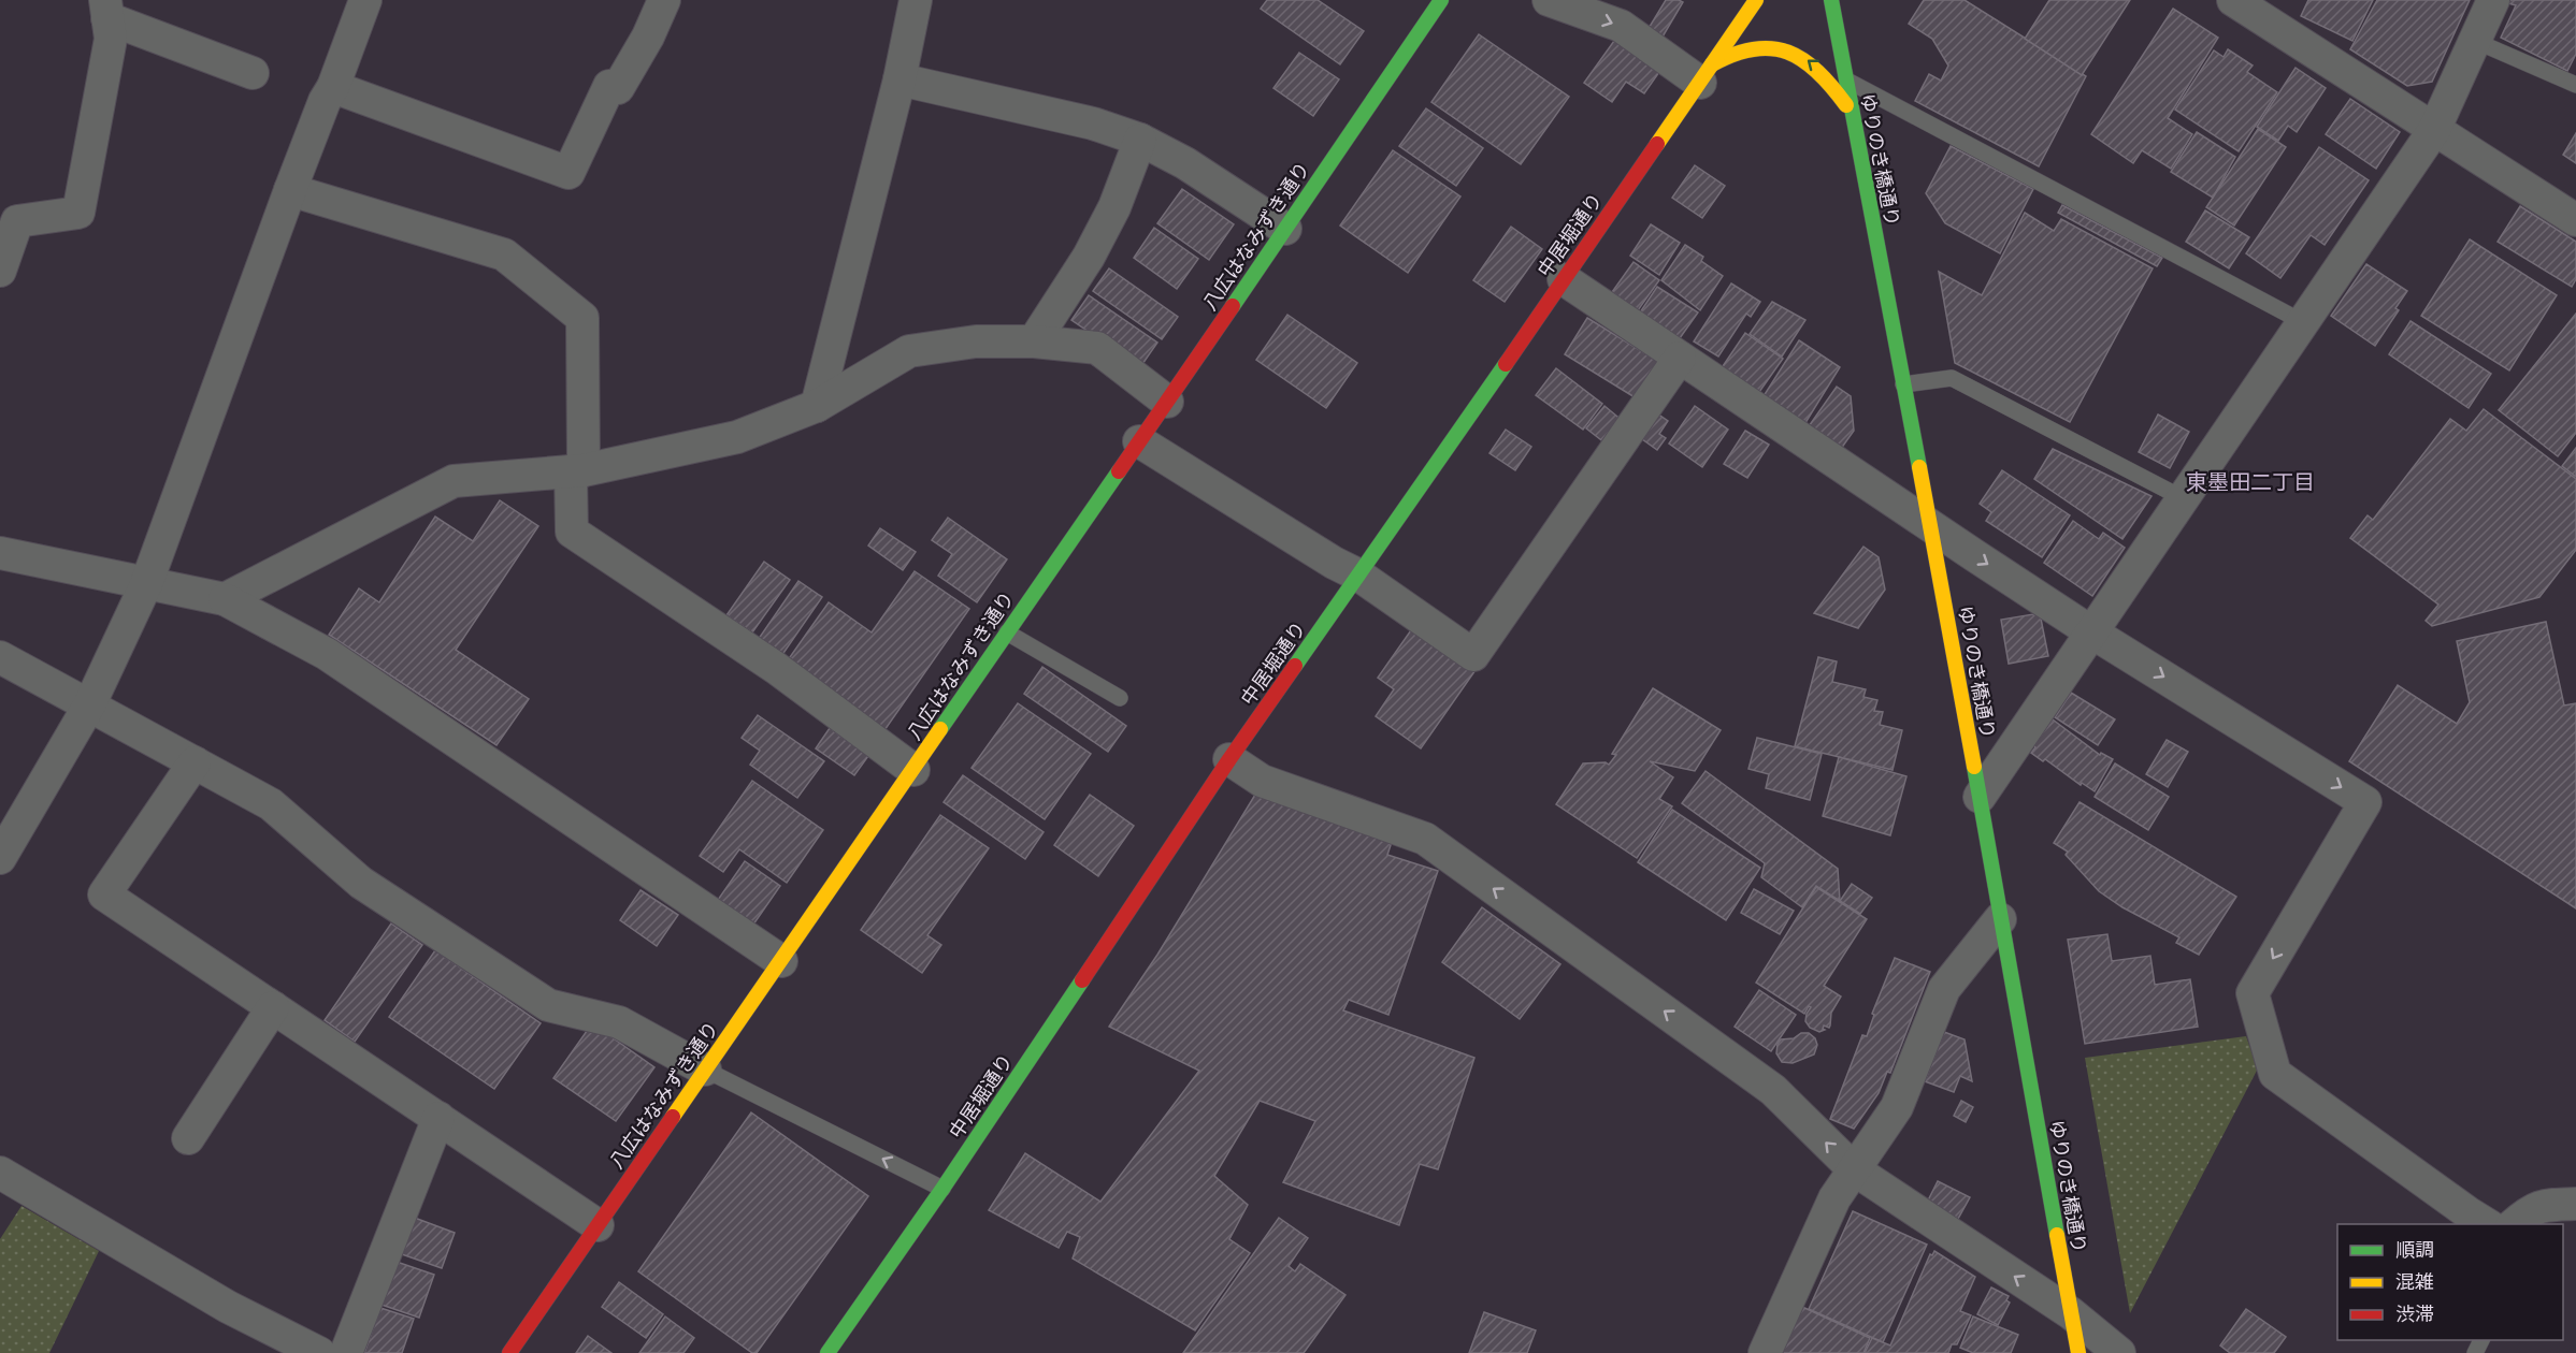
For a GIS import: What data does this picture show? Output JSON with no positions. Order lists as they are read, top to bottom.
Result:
{
  "streets": {
    "street": ["ゆりのき橋通り", "中居堀通り", "八広はなみずき通り"]
  },
  "districts": ["東墨田二丁目"],
  "legend": ["順調", "混雑", "渋滞"]
}
